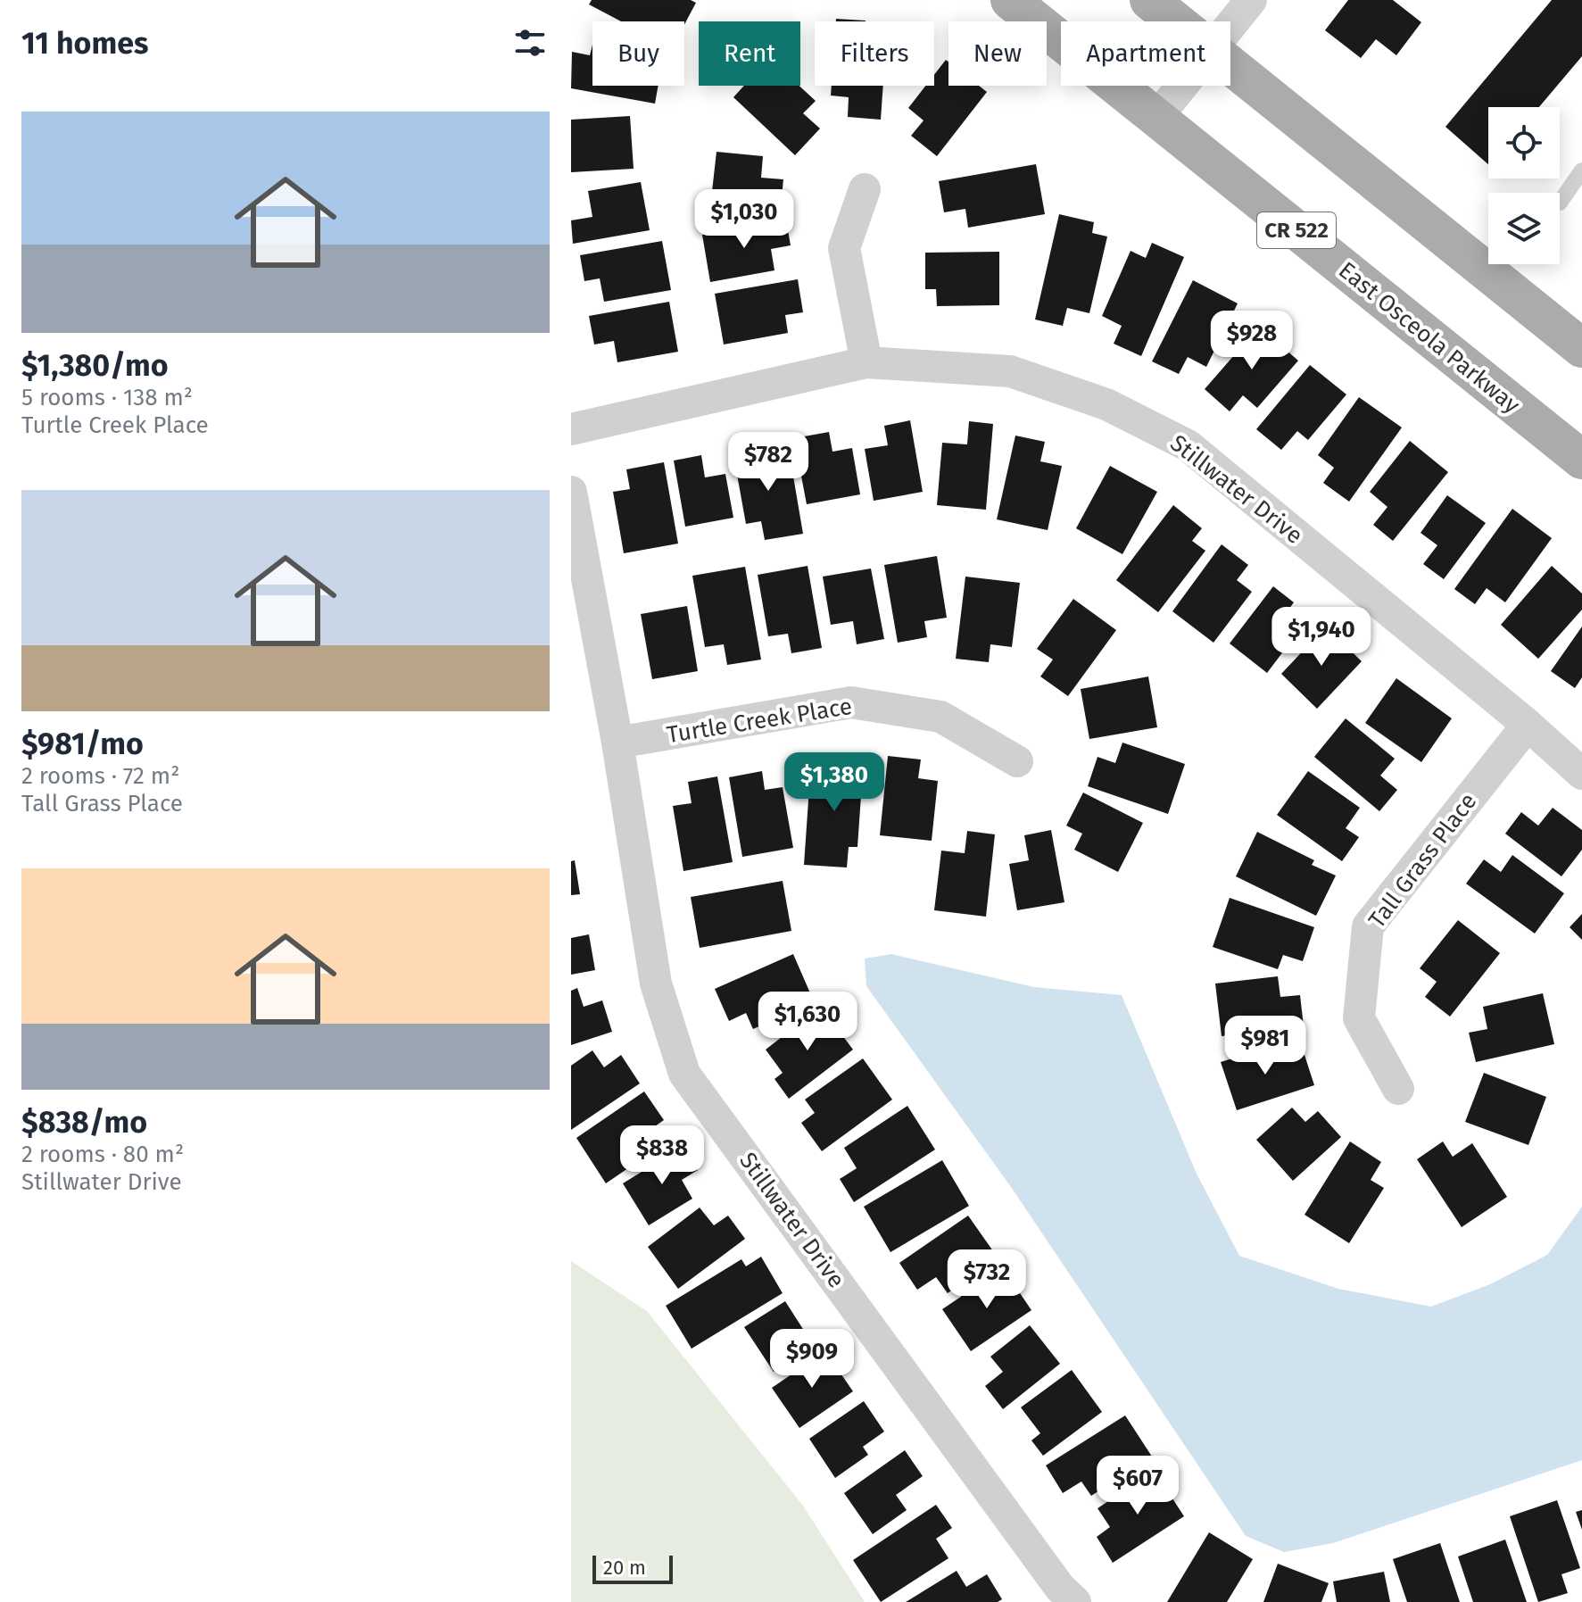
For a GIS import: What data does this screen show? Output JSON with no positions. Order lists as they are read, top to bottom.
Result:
{
  "streets": {
    "main road": ["CR 522", "East Osceola Parkway"],
    "street": ["Stillwater Drive", "Turtle Creek Place", "Tall Grass Place"]
  },
  "crossings": [
    ["Stillwater Drive", "Turtle Creek Place"],
    ["Stillwater Drive", "Tall Grass Place"]
  ],
  "scale_bar": "20 m",
  "page": {
    "heading": "11 homes",
    "chip": [
      "Buy",
      "Rent",
      "Filters",
      "New",
      "Apartment"
    ],
    "list": [
      {
        "name": "$1,380/mo",
        "note": "5 rooms · 138 m² · Turtle Creek Place"
      },
      {
        "name": "$981/mo",
        "note": "2 rooms · 72 m² · Tall Grass Place"
      },
      {
        "name": "$838/mo",
        "note": "2 rooms · 80 m² · Stillwater Drive"
      }
    ],
    "price": [
      "$1,030",
      "$928",
      "$782",
      "$1,940",
      "$1,380",
      "$1,630",
      "$981",
      "$838",
      "$732",
      "$909",
      "$607"
    ],
    "scale": "20 m"
  }
}
